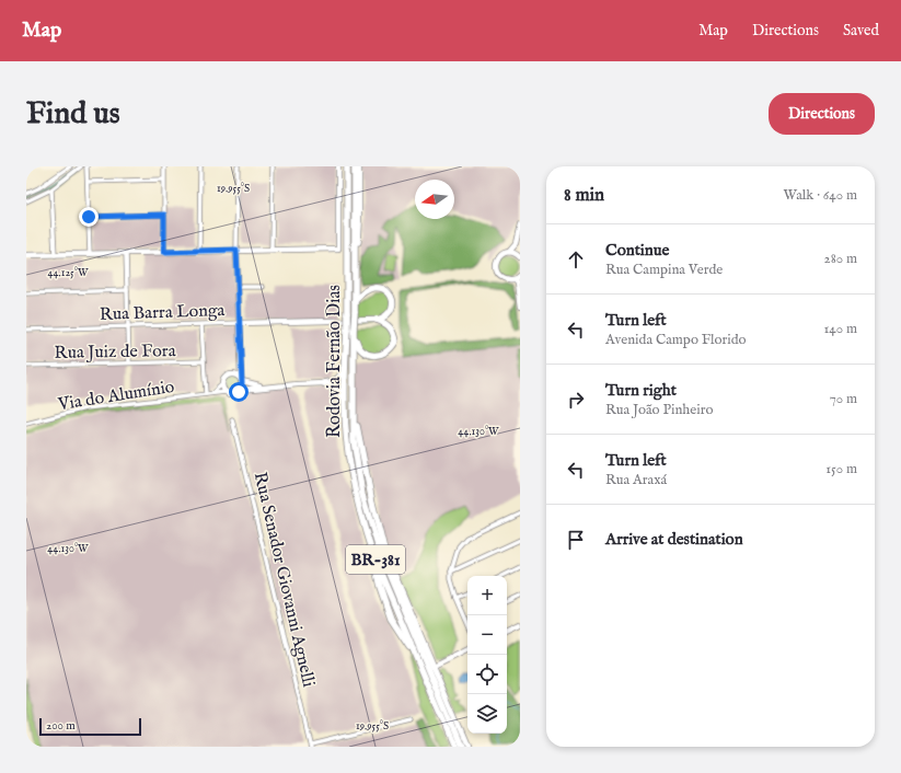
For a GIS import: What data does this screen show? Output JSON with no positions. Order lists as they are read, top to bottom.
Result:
{
  "streets": {
    "highway": ["Rodovia Fernão Dias", "BR-381"],
    "main road": ["Rua Barra Longa"],
    "street": ["Rua Juiz de Fora", "Via do Alumínio", "Rua Senador Giovanni Agnelli"]
  },
  "crossings": [
    ["Rodovia Fernão Dias", "BR-381"]
  ],
  "scale_bar": "200 m",
  "north": "left",
  "page": {
    "header": "Map",
    "nav": ["Map", "Directions", "Saved"],
    "buttons": "Directions",
    "title": "Find us",
    "heading": ["8 min", "Walk · 640 m"],
    "list": [
      ["Continue", "Rua Campina Verde", "280 m"],
      ["Turn left", "Avenida Campo Florido", "140 m"],
      ["Turn right", "Rua João Pinheiro", "70 m"],
      ["Turn left", "Rua Araxá", "150 m"],
      "Arrive at destination"
    ],
    "map_buttons": ["+", "−"],
    "scale": "200 m"
  },
  "coordinates": ["19.955°S", "44.125°W", "44.130°W"]
}
